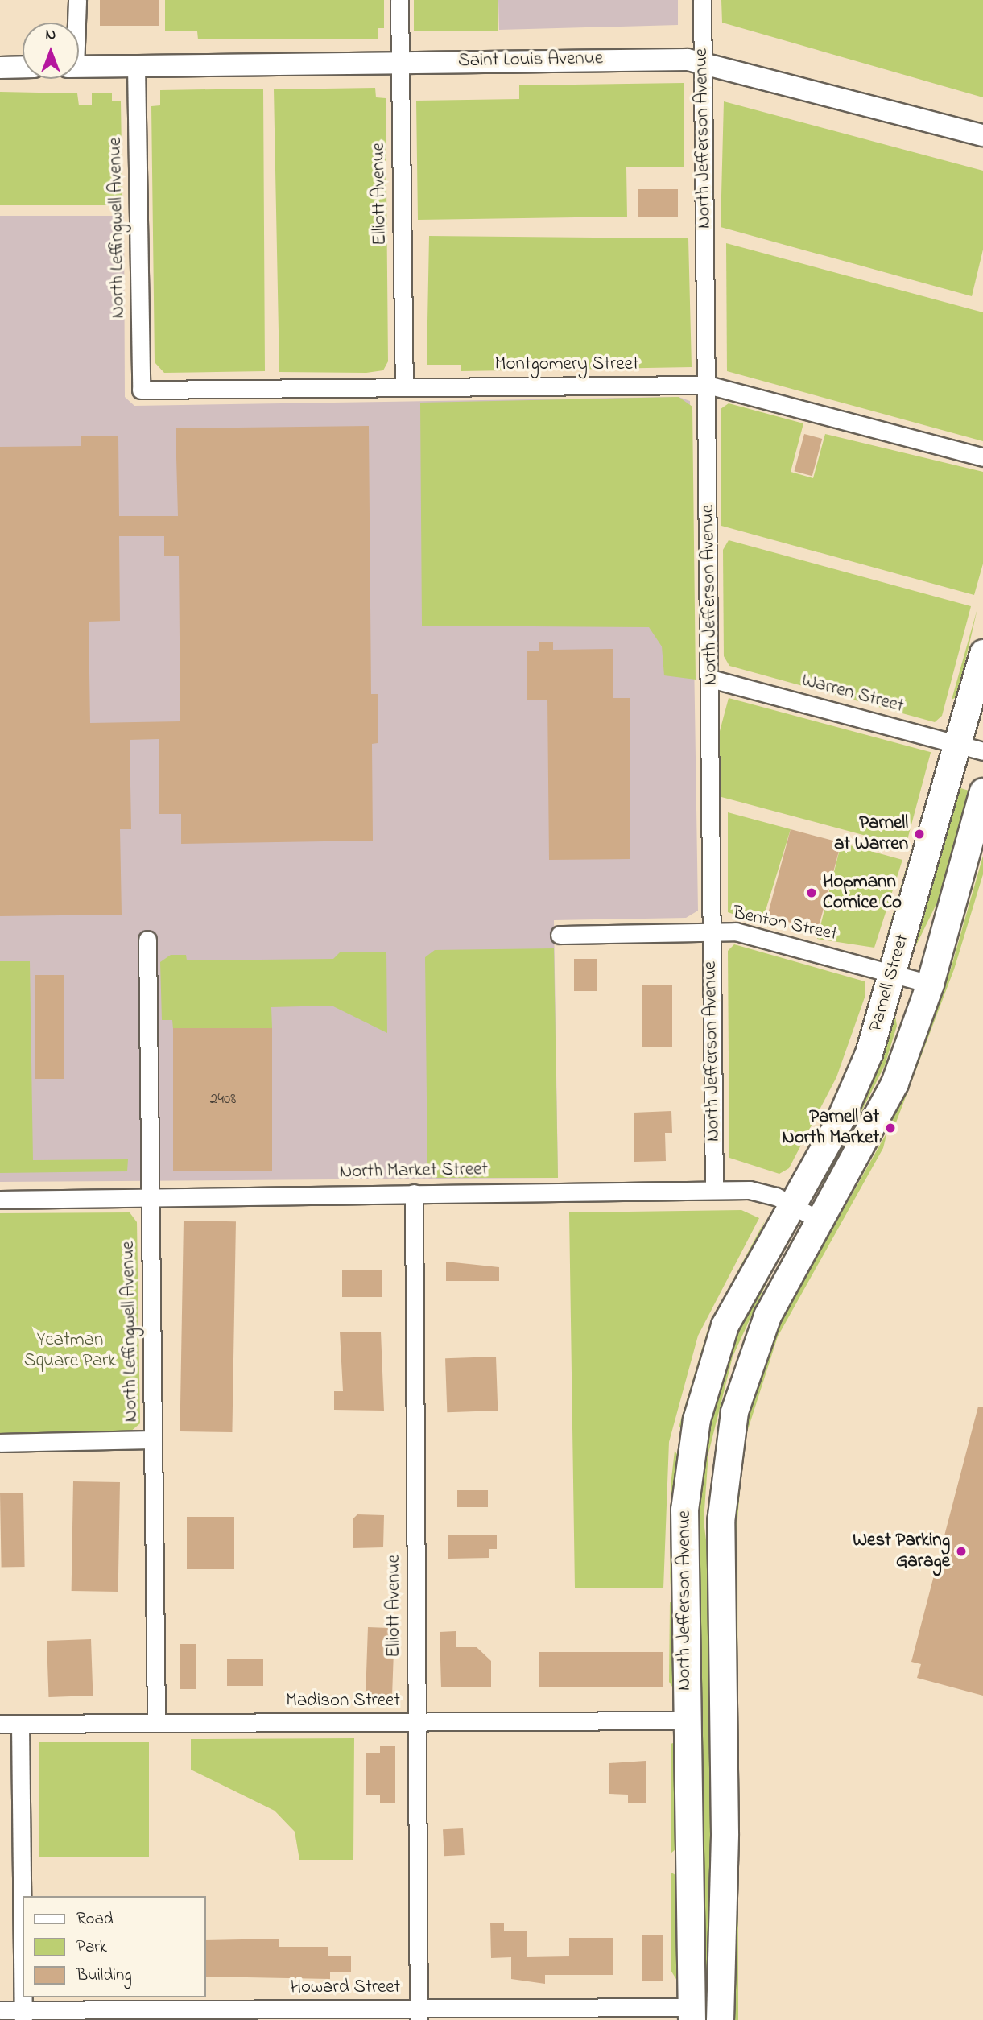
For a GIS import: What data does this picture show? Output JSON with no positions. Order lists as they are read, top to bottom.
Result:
{
  "streets": {
    "main road": ["North Jefferson Avenue", "Parnell Street"],
    "street": [
      "Saint Louis Avenue",
      "Elliott Avenue",
      "North Leffingwell Avenue",
      "Montgomery Street",
      "Warren Street",
      "Benton Street",
      "North Market Street",
      "Madison Street",
      "Howard Street"
    ]
  },
  "crossings": [
    ["Saint Louis Avenue", "North Jefferson Avenue"],
    ["Saint Louis Avenue", "Elliott Avenue"],
    ["Saint Louis Avenue", "North Leffingwell Avenue"],
    ["North Jefferson Avenue", "Montgomery Street"],
    ["North Jefferson Avenue", "Warren Street"],
    ["North Jefferson Avenue", "Benton Street"],
    ["North Jefferson Avenue", "Parnell Street"],
    ["North Jefferson Avenue", "North Market Street"],
    ["North Jefferson Avenue", "Madison Street"],
    ["North Jefferson Avenue", "Howard Street"],
    ["Elliott Avenue", "Montgomery Street"],
    ["Elliott Avenue", "North Market Street"],
    ["Elliott Avenue", "Madison Street"],
    ["Elliott Avenue", "Howard Street"],
    ["North Leffingwell Avenue", "Montgomery Street"],
    ["North Leffingwell Avenue", "North Market Street"],
    ["North Leffingwell Avenue", "Madison Street"],
    ["Warren Street", "Parnell Street"],
    ["Benton Street", "Parnell Street"],
    ["Parnell Street", "North Market Street"]
  ],
  "parks": ["Yeatman Square Park"],
  "places": [
    "Parnell at Warren",
    "Hopmann Cornice Co",
    "Parnell at North Market",
    "West Parking Garage"
  ],
  "house_numbers": ["2408"],
  "legend": ["Road", "Park", "Building"],
  "north": "top"
}
